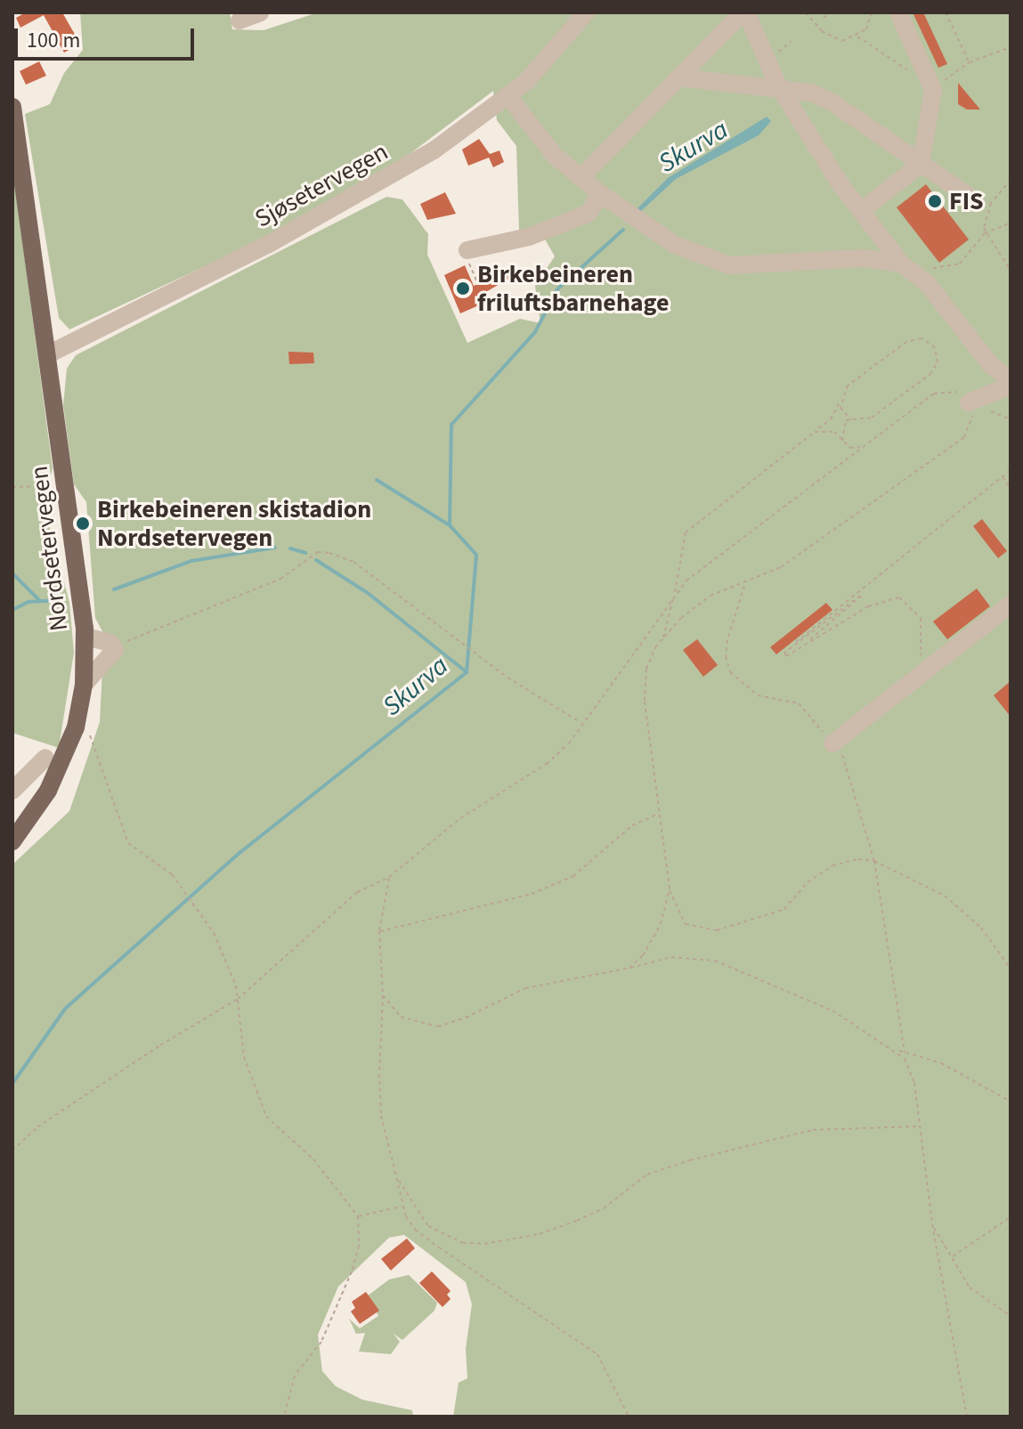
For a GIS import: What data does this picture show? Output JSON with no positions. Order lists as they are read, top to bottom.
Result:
{
  "streets": {
    "main road": ["Nordsetervegen"],
    "street": ["Sjøsetervegen"]
  },
  "crossings": [
    ["Sjøsetervegen", "Nordsetervegen"]
  ],
  "water": ["Skurva"],
  "places": ["FIS", "Birkebeineren friluftsbarnehage", "Birkebeineren skistadion Nordsetervegen"],
  "scale_bar": "100 m"
}
